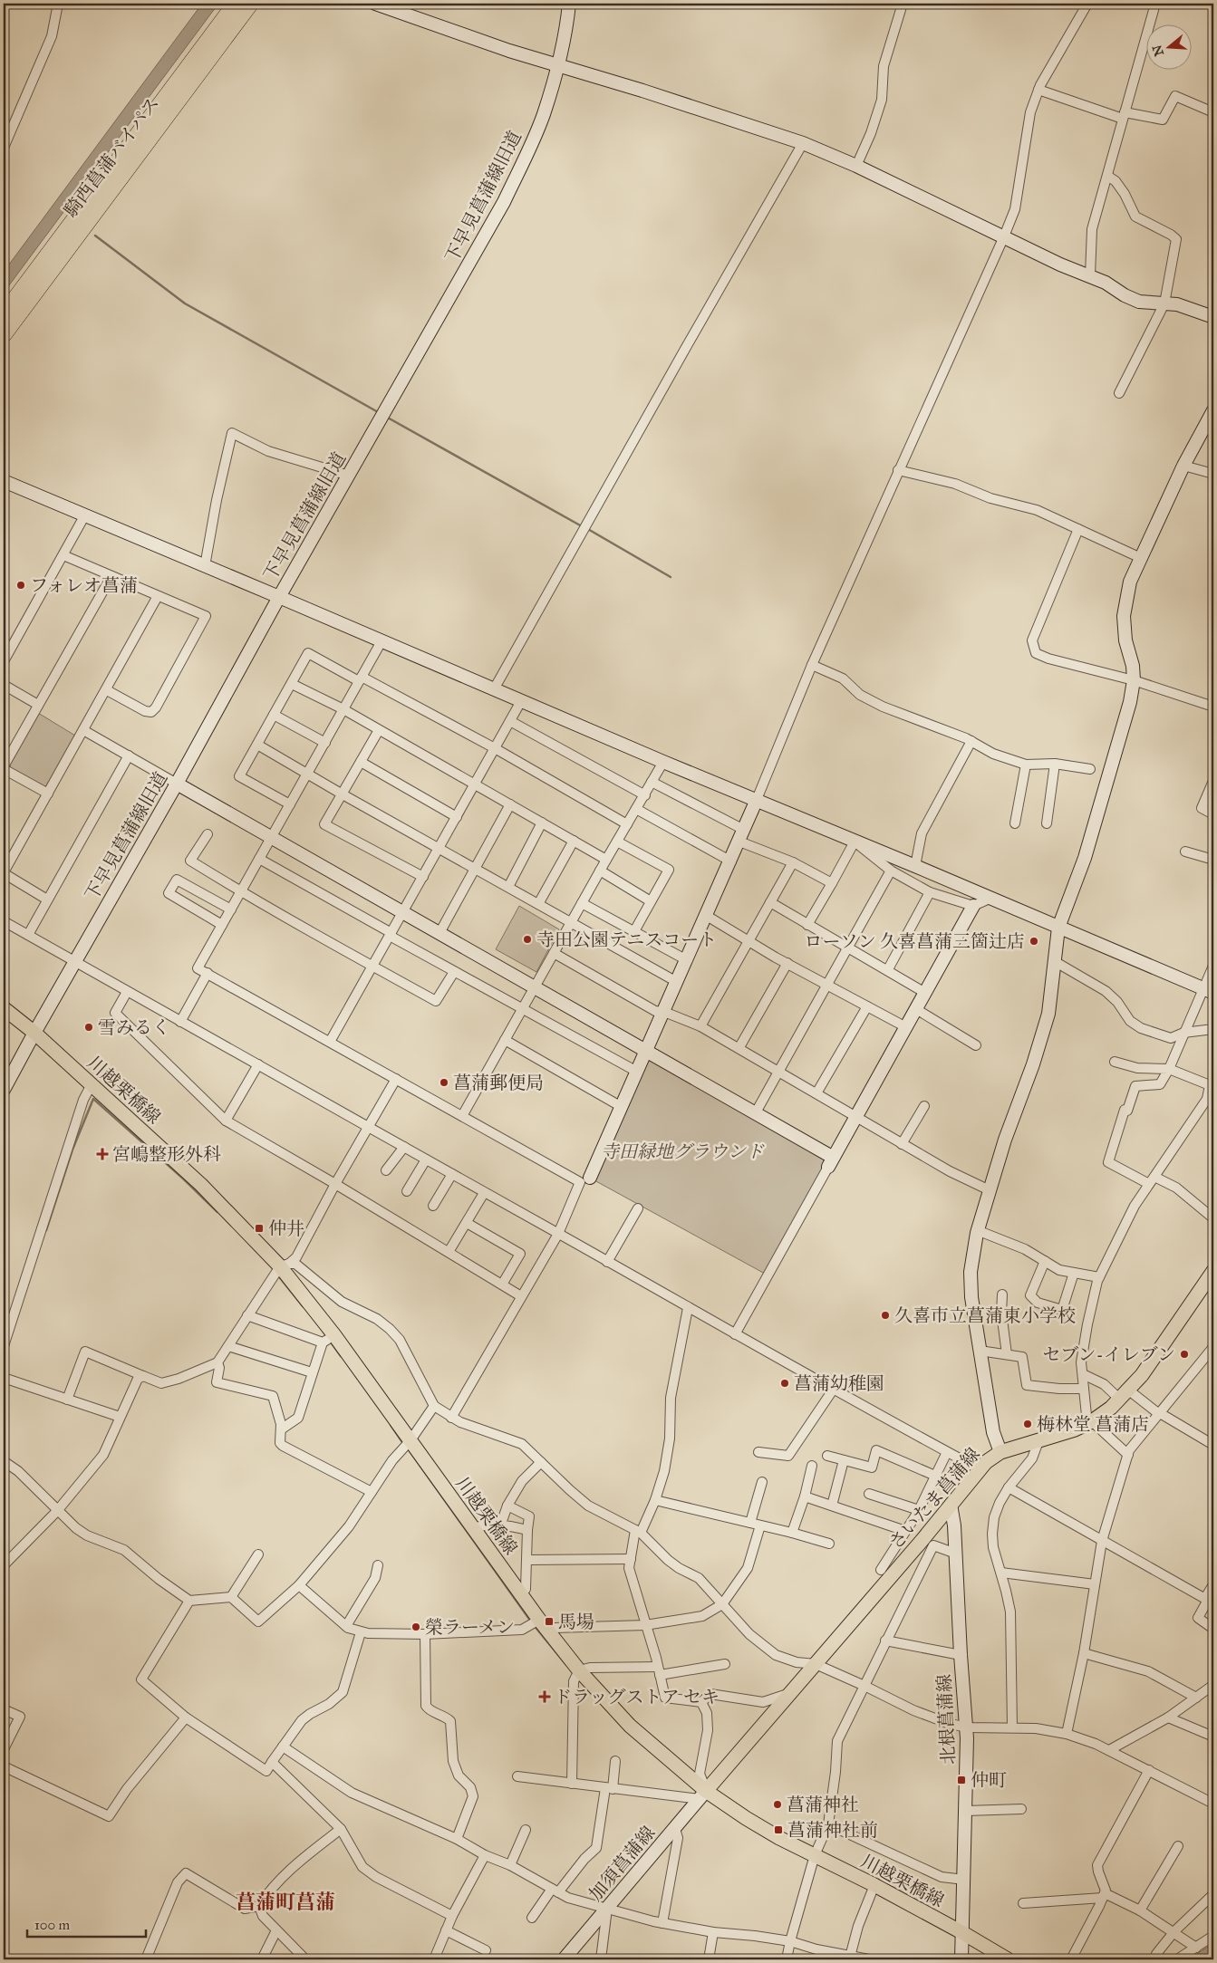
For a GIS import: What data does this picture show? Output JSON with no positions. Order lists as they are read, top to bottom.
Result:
{
  "streets": {
    "highway": ["騎西菖蒲バイパス"],
    "main road": ["川越栗橋線", "さいたま菖蒲線"],
    "street": ["下早見菖蒲線旧道", "北根菖蒲線", "加須菖蒲線"]
  },
  "crossings": [
    ["下早見菖蒲線旧道", "川越栗橋線"],
    ["川越栗橋線", "さいたま菖蒲線"],
    ["川越栗橋線", "北根菖蒲線"],
    ["川越栗橋線", "加須菖蒲線"],
    ["さいたま菖蒲線", "北根菖蒲線"],
    ["さいたま菖蒲線", "加須菖蒲線"]
  ],
  "districts": ["菖蒲町菖蒲"],
  "parks": ["寺田緑地グラウンド"],
  "places": {
    "other": [
      "フォレオ菖蒲",
      "寺田公園テニスコート",
      "ローソン 久喜菖蒲三箇辻店",
      "雪みるく",
      "菖蒲郵便局",
      "久喜市立菖蒲東小学校",
      "セブン-イレブン",
      "菖蒲幼稚園",
      "梅林堂 菖蒲店",
      "榮ラーメン",
      "菖蒲神社"
    ],
    "health": ["宮嶋整形外科", "ドラッグストア セキ"],
    "transit": [
      "仲井",
      "馬場",
      "仲町",
      "菖蒲神社前"
    ]
  },
  "scale_bar": "100 m",
  "north": "left"
}
